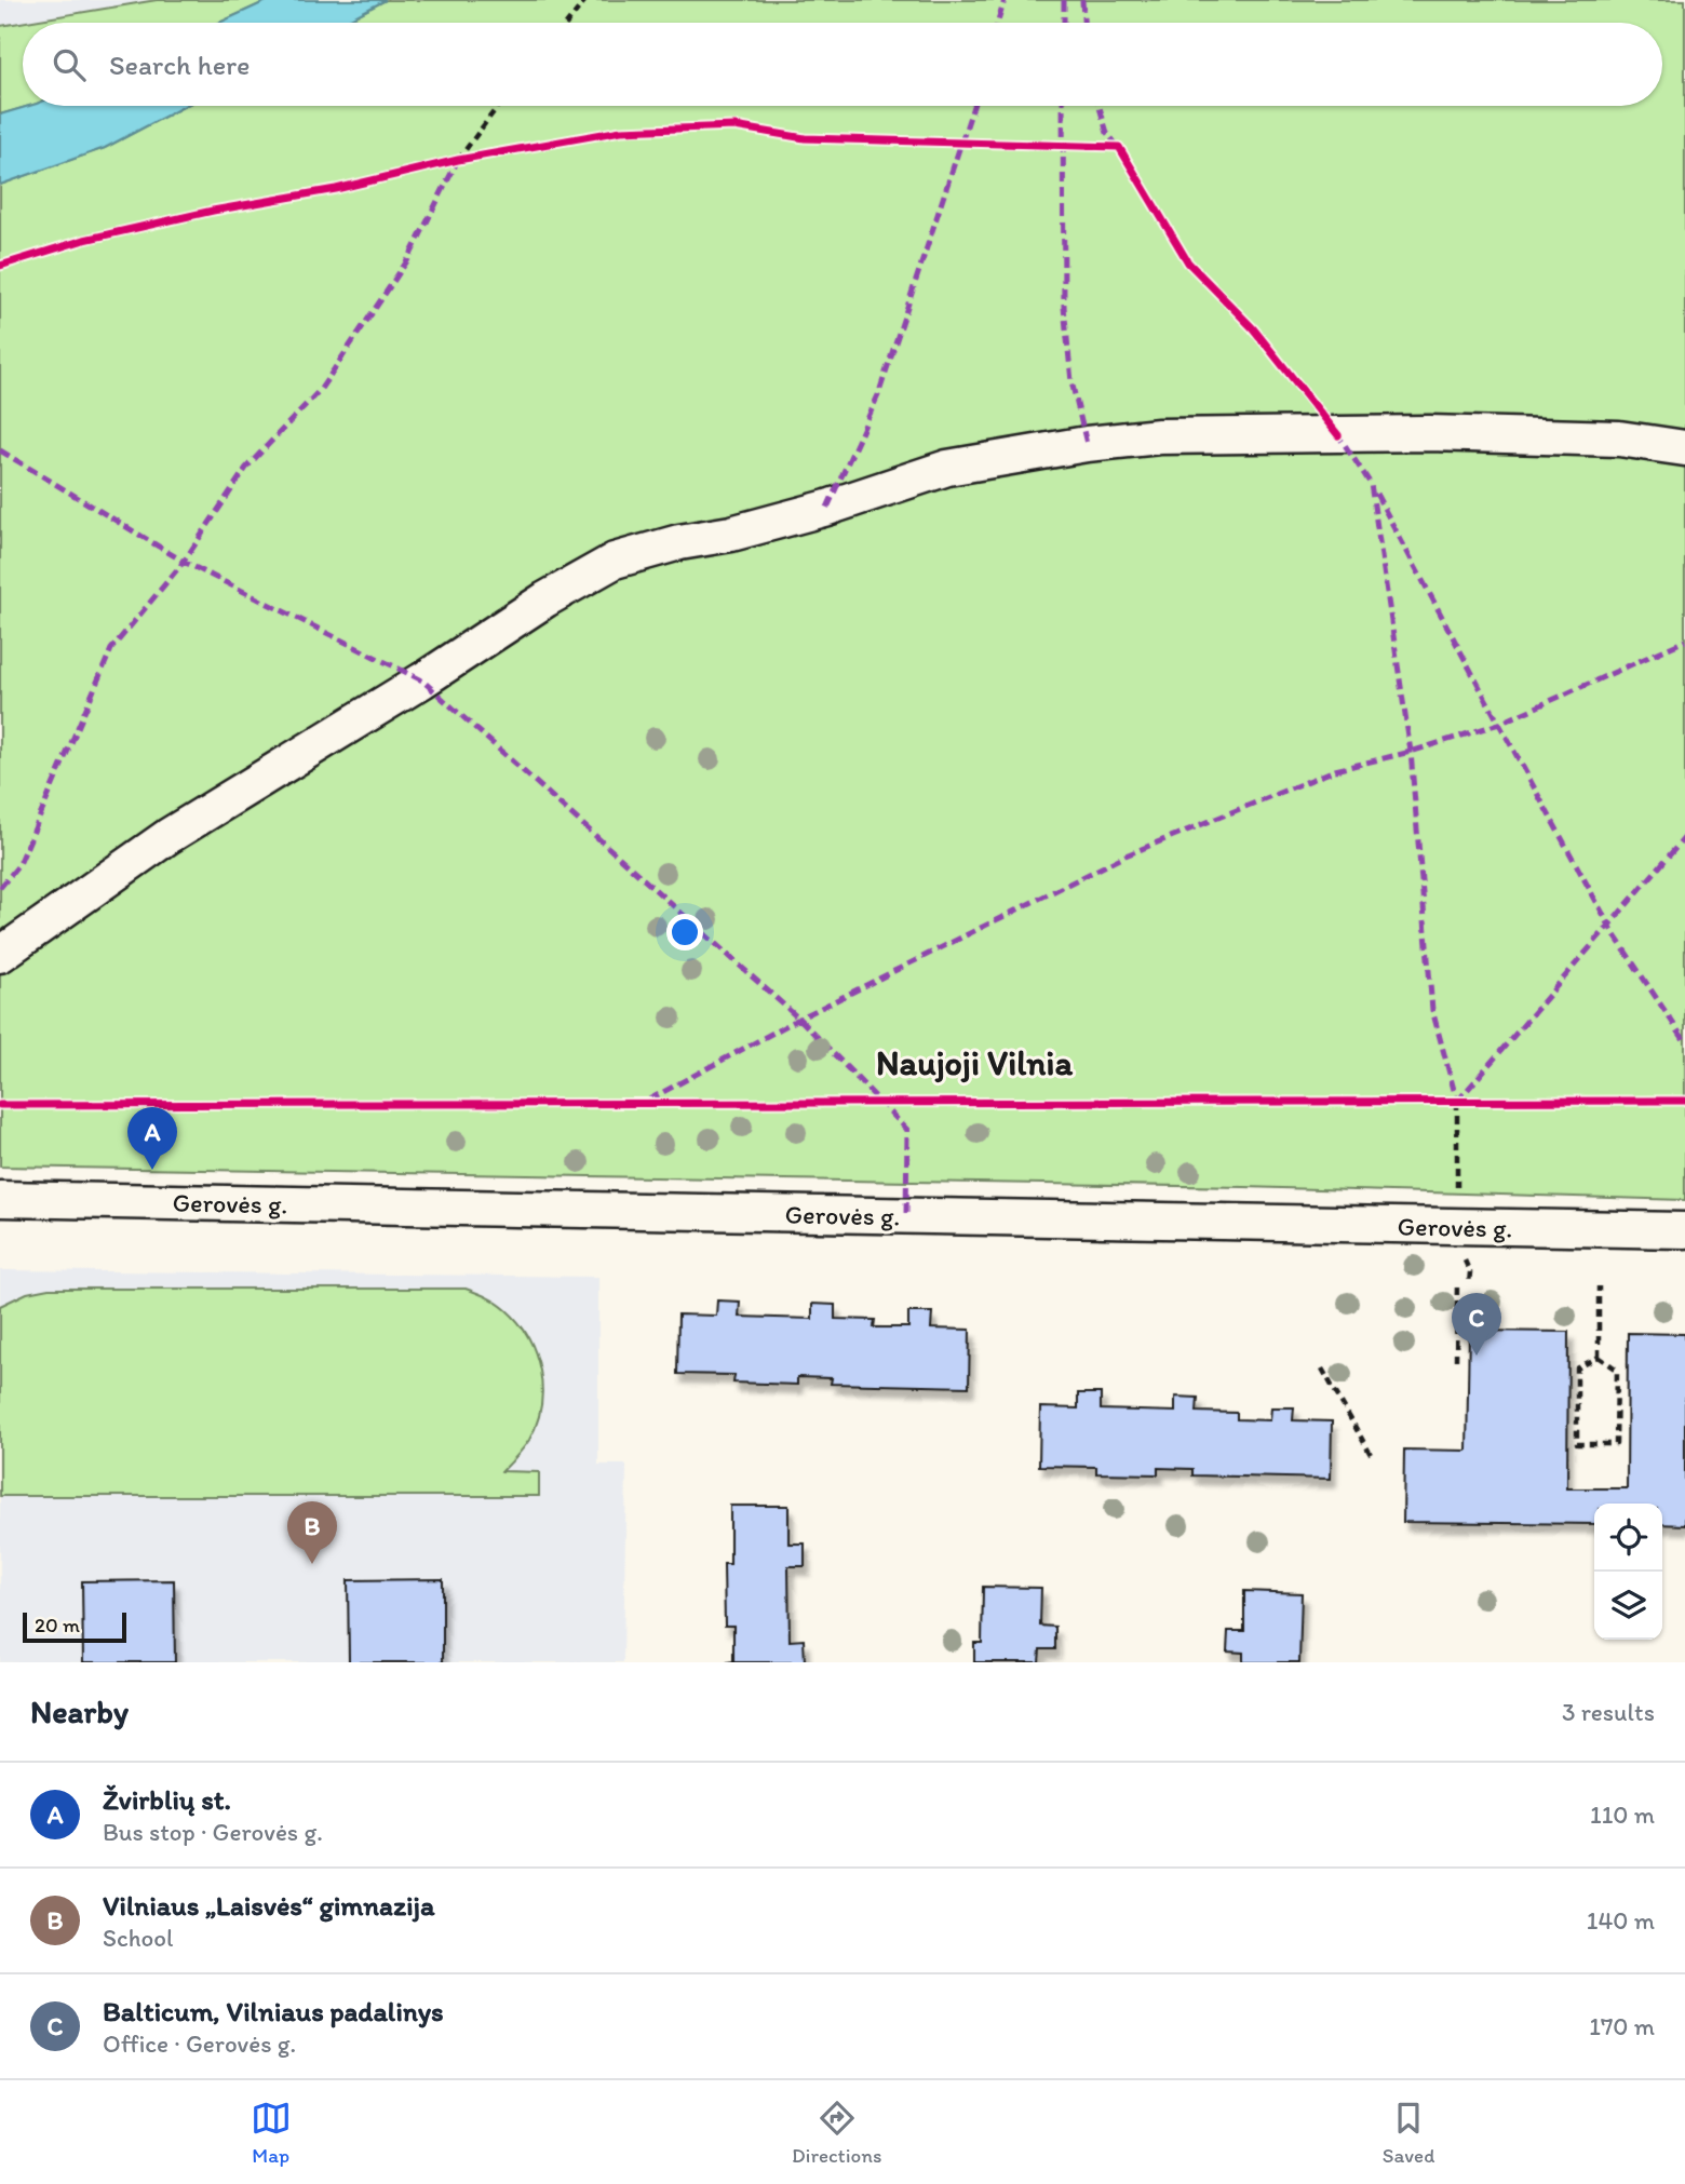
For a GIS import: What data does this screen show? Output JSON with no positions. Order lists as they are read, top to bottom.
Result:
{
  "streets": {
    "street": ["Gerovės g."]
  },
  "districts": ["Naujoji Vilnia"],
  "scale_bar": "20 m",
  "page": {
    "search": "Search here",
    "pins": ["A", "C", "B"],
    "scale": "20 m",
    "heading": ["Nearby", "3 results"],
    "list": [
      {
        "mark": "A",
        "name": "Žvirblių st.",
        "note": "Bus stop · Gerovės g.",
        "value": "110 m"
      },
      {
        "mark": "B",
        "name": "Vilniaus „Laisvės“ gimnazija",
        "note": "School",
        "value": "140 m"
      },
      {
        "mark": "C",
        "name": "Balticum, Vilniaus padalinys",
        "note": "Office · Gerovės g.",
        "value": "170 m"
      }
    ],
    "nav": ["Map", "Directions", "Saved"]
  }
}
